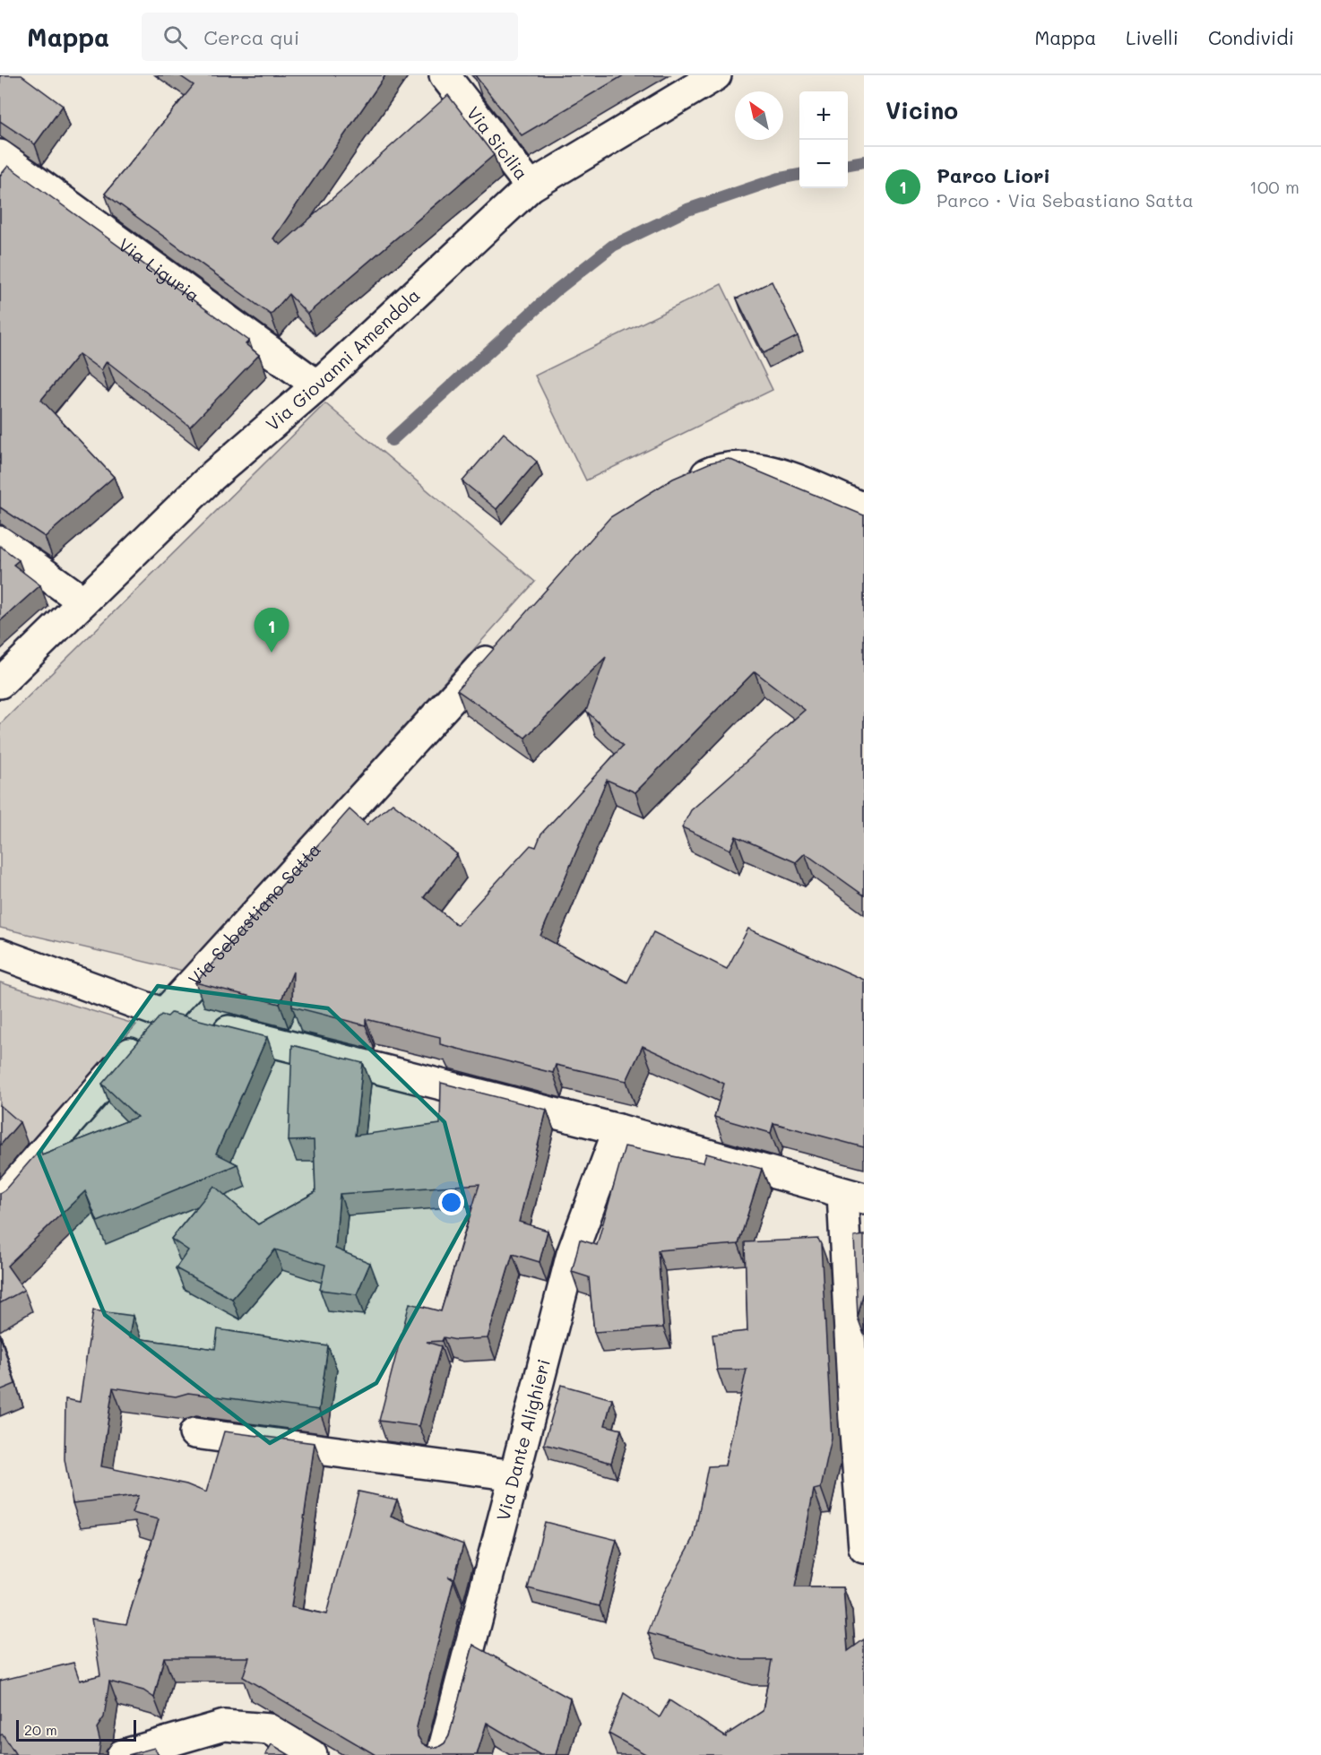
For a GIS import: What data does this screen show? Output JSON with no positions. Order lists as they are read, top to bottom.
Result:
{
  "streets": {
    "street": [
      "Via Sicilia",
      "Via Liguria",
      "Via Giovanni Amendola",
      "Via Sebastiano Satta",
      "Via Dante Alighieri"
    ]
  },
  "crossings": [
    ["Via Sicilia", "Via Giovanni Amendola"],
    ["Via Liguria", "Via Giovanni Amendola"]
  ],
  "scale_bar": "20 m",
  "north": "top left",
  "page": {
    "header": "Mappa",
    "search": "Cerca qui",
    "nav": ["Mappa", "Livelli", "Condividi"],
    "heading": "Vicino",
    "map_buttons": ["+", "−"],
    "list": [
      {
        "mark": "1",
        "name": "Parco Liori",
        "note": "Parco · Via Sebastiano Satta",
        "value": "100 m"
      }
    ],
    "pins": "1",
    "scale": "20 m"
  }
}
